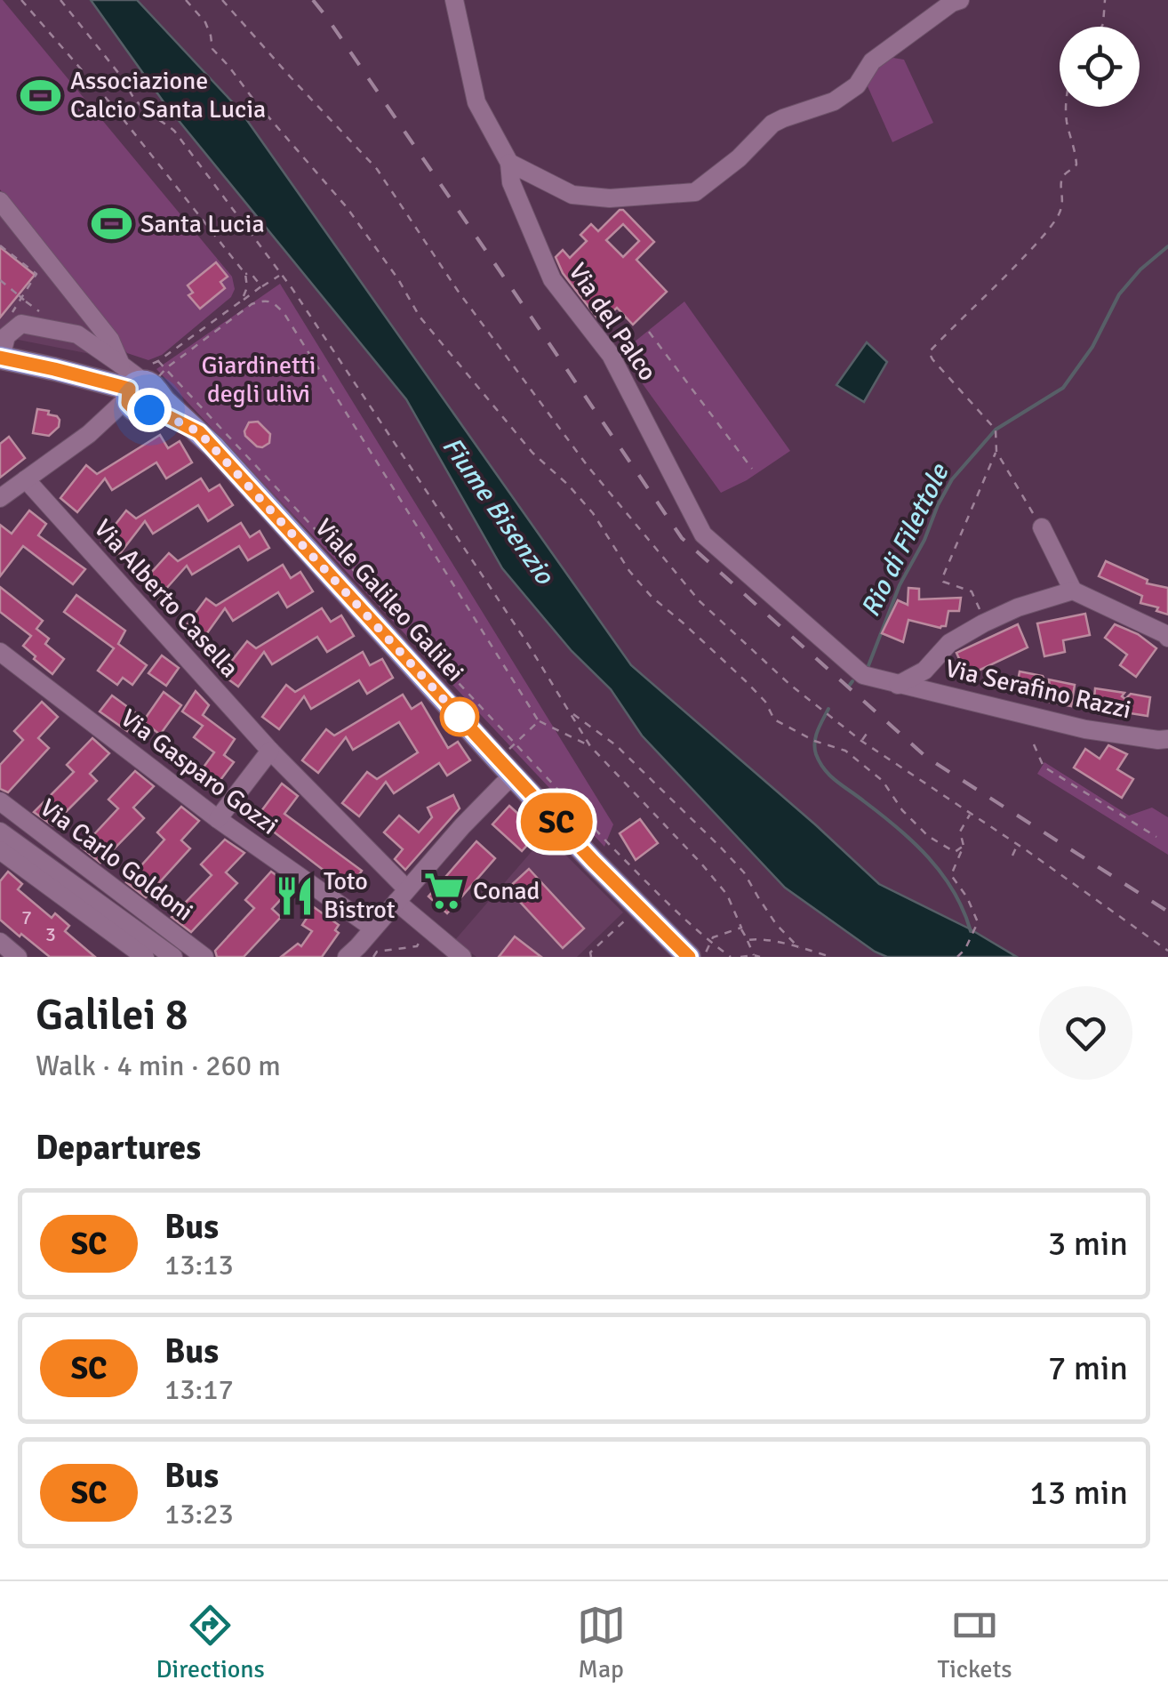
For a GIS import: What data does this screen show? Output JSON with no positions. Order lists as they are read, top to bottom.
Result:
{
  "streets": {
    "main road": ["Viale Galileo Galilei"],
    "street": [
      "Via del Palco",
      "Via Alberto Casella",
      "Via Serafino Razzi",
      "Via Gasparo Gozzi",
      "Via Carlo Goldoni"
    ]
  },
  "crossings": [
    ["Via del Palco", "Via Serafino Razzi"]
  ],
  "water": ["Fiume Bisenzio", "Rio di Filettole"],
  "parks": ["Giardinetti degli ulivi"],
  "places": {
    "sports": ["Associazione Calcio Santa Lucia", "Santa Lucia"],
    "supermarket": ["Conad"],
    "restaurant": ["Toto Bistrot"]
  },
  "lines": ["bus line SC"],
  "house_numbers": ["7", "3"],
  "page": {
    "on_map": "SC",
    "heading": [
      ["Galilei 8", "Walk · 4 min · 260 m"],
      "Departures"
    ],
    "list": [
      {
        "mark": "SC",
        "name": "Bus",
        "note": "13:13",
        "value": "3 min"
      },
      {
        "mark": "SC",
        "name": "Bus",
        "note": "13:17",
        "value": "7 min"
      },
      {
        "mark": "SC",
        "name": "Bus",
        "note": "13:23",
        "value": "13 min"
      }
    ],
    "tabs": ["Directions", "Map", "Tickets"]
  }
}
